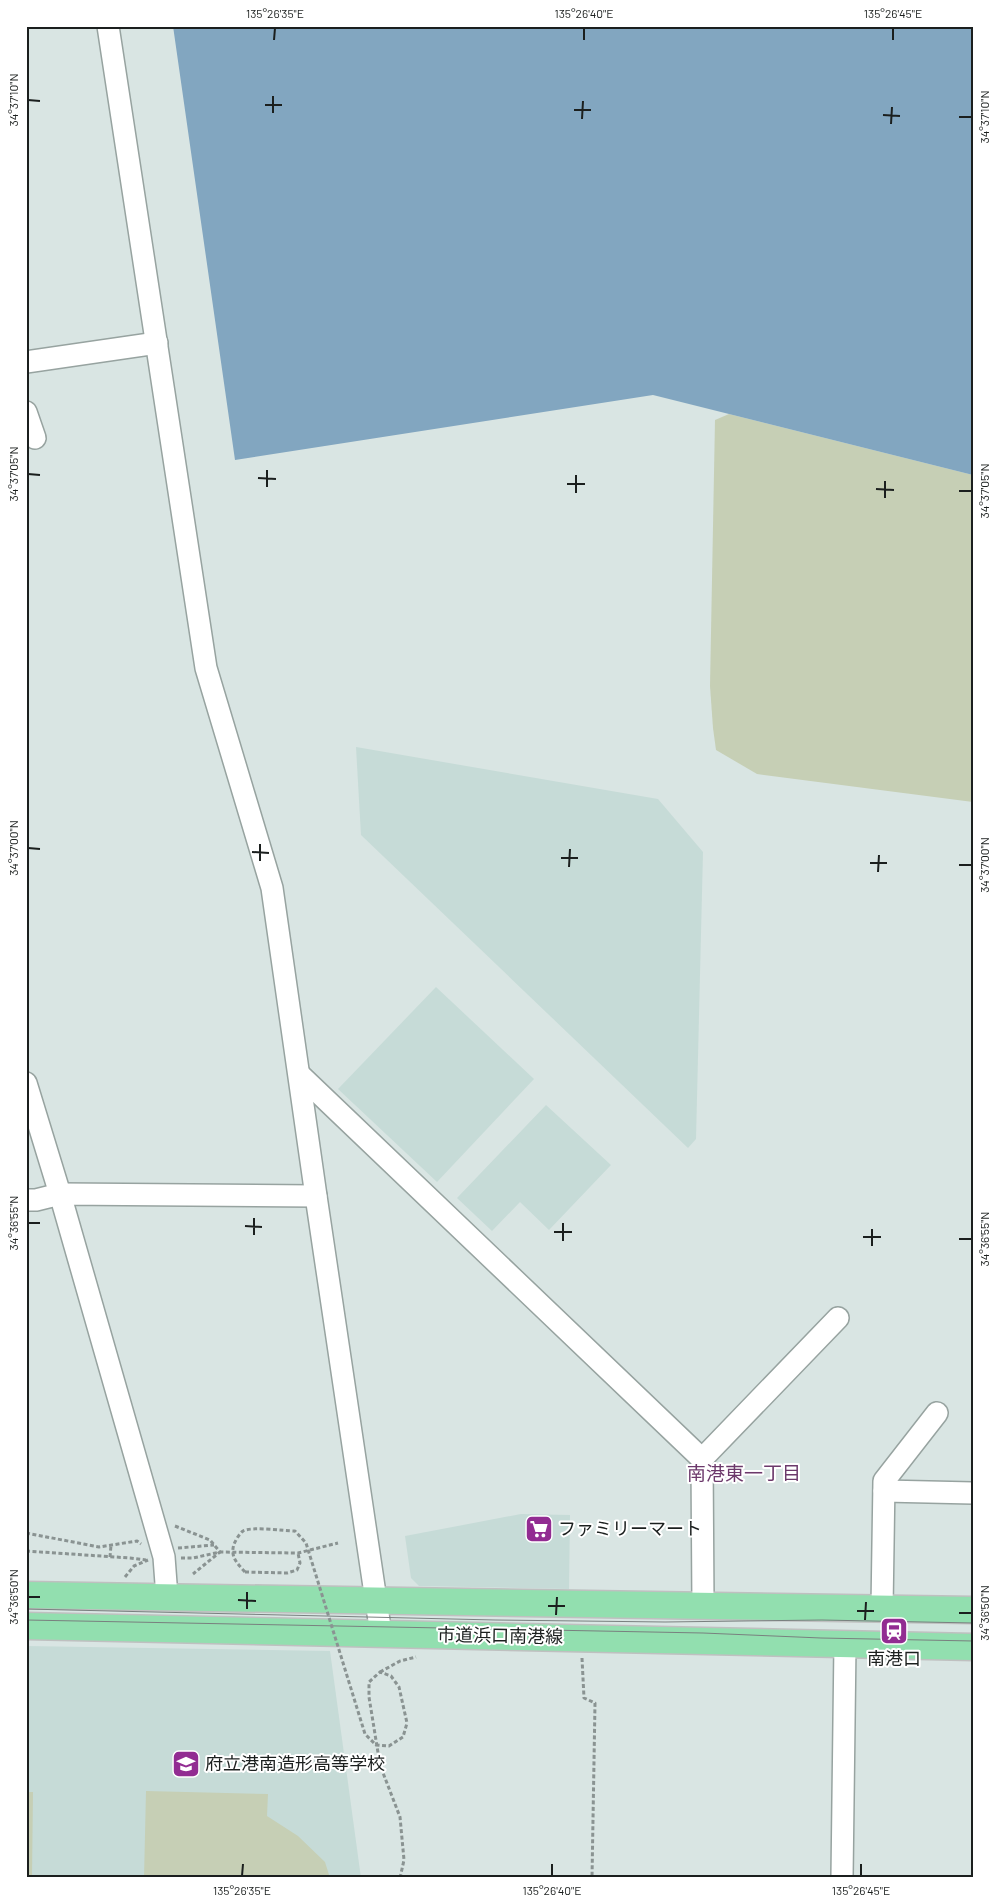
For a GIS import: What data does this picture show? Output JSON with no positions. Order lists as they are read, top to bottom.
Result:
{
  "streets": {
    "main road": ["市道浜口南港線"]
  },
  "districts": ["南港東一丁目"],
  "places": {
    "supermarket": ["ファミリーマート"],
    "station": ["南港口"],
    "school or university": ["府立港南造形高等学校"]
  },
  "coordinates": [
    "135°26'35\"E",
    "135°26'40\"E",
    "135°26'45\"E",
    "34°37'10\"N",
    "34°37'05\"N",
    "34°37'00\"N",
    "34°36'55\"N",
    "34°36'50\"N"
  ]
}
